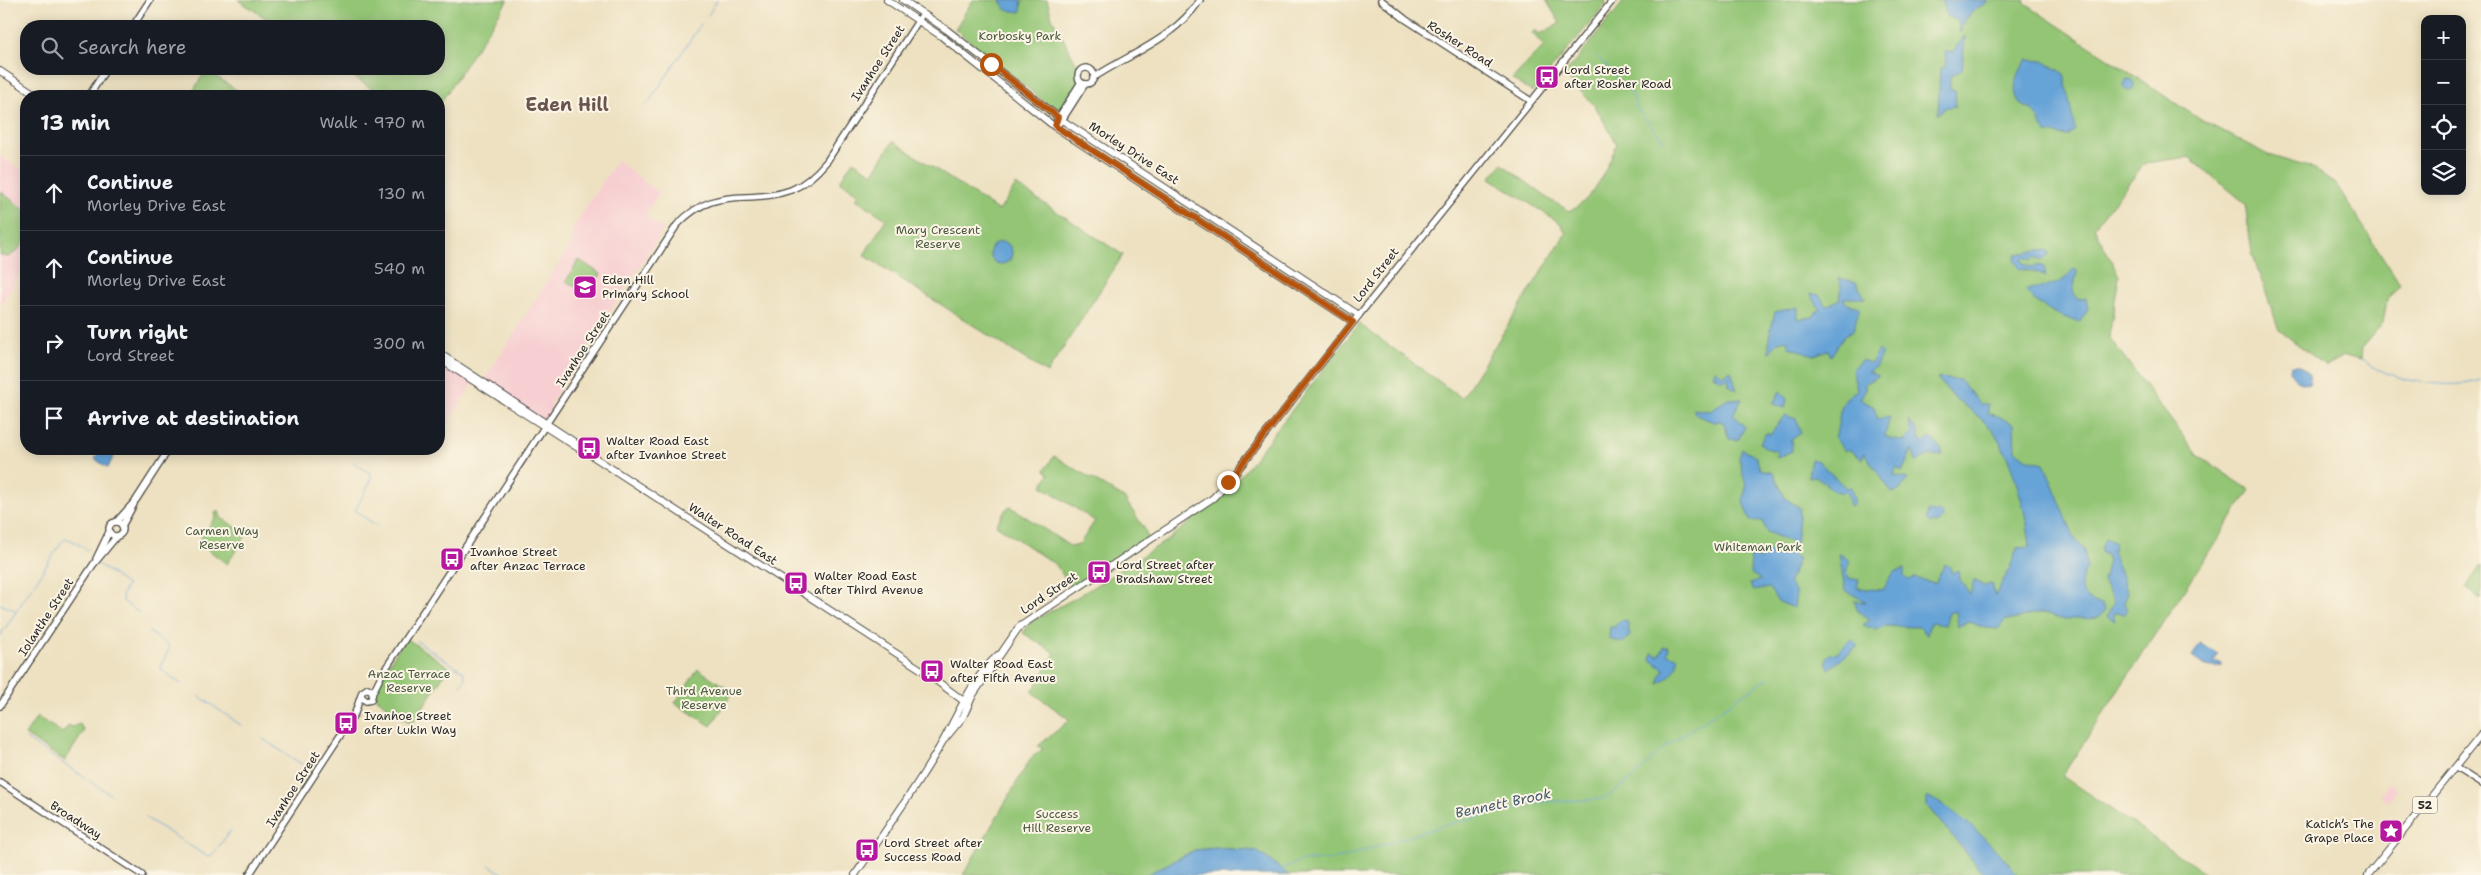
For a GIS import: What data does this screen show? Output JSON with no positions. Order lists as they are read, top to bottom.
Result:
{
  "streets": {
    "main road": [
      "Morley Drive East",
      "Lord Street",
      "Walter Road East",
      "52"
    ],
    "street": [
      "Rosher Road",
      "Ivanhoe Street",
      "Iolanthe Street",
      "Broadway"
    ]
  },
  "crossings": [
    ["Rosher Road", "Lord Street"],
    ["Ivanhoe Street", "Morley Drive East"],
    ["Ivanhoe Street", "Walter Road East"],
    ["Morley Drive East", "Lord Street"],
    ["Lord Street", "Walter Road East"]
  ],
  "districts": ["Eden Hill"],
  "water": ["Bennett Brook"],
  "parks": [
    "Korbosky Park",
    "Mary Crescent Reserve",
    "Carmen Way Reserve",
    "Whiteman Park",
    "Anzac Terrace Reserve",
    "Third Avenue Reserve",
    "Success Hill Reserve"
  ],
  "places": {
    "bus stop": [
      "Lord Street after Rosher Road",
      "Walter Road East after Ivanhoe Street",
      "Ivanhoe Street after Anzac Terrace",
      "Lord Street after Bradshaw Street",
      "Walter Road East after Third Avenue",
      "Walter Road East after Fifth Avenue",
      "Ivanhoe Street after Lukin Way",
      "Lord Street after Success Road"
    ],
    "school or university": ["Eden Hill Primary School"],
    "place": ["Katich’s The Grape Place"]
  },
  "page": {
    "map_buttons": ["+", "−"],
    "search": "Search here",
    "heading": ["13 min", "Walk · 970 m"],
    "list": [
      ["Continue", "Morley Drive East", "130 m"],
      ["Continue", "Morley Drive East", "540 m"],
      ["Turn right", "Lord Street", "300 m"],
      "Arrive at destination"
    ]
  }
}
